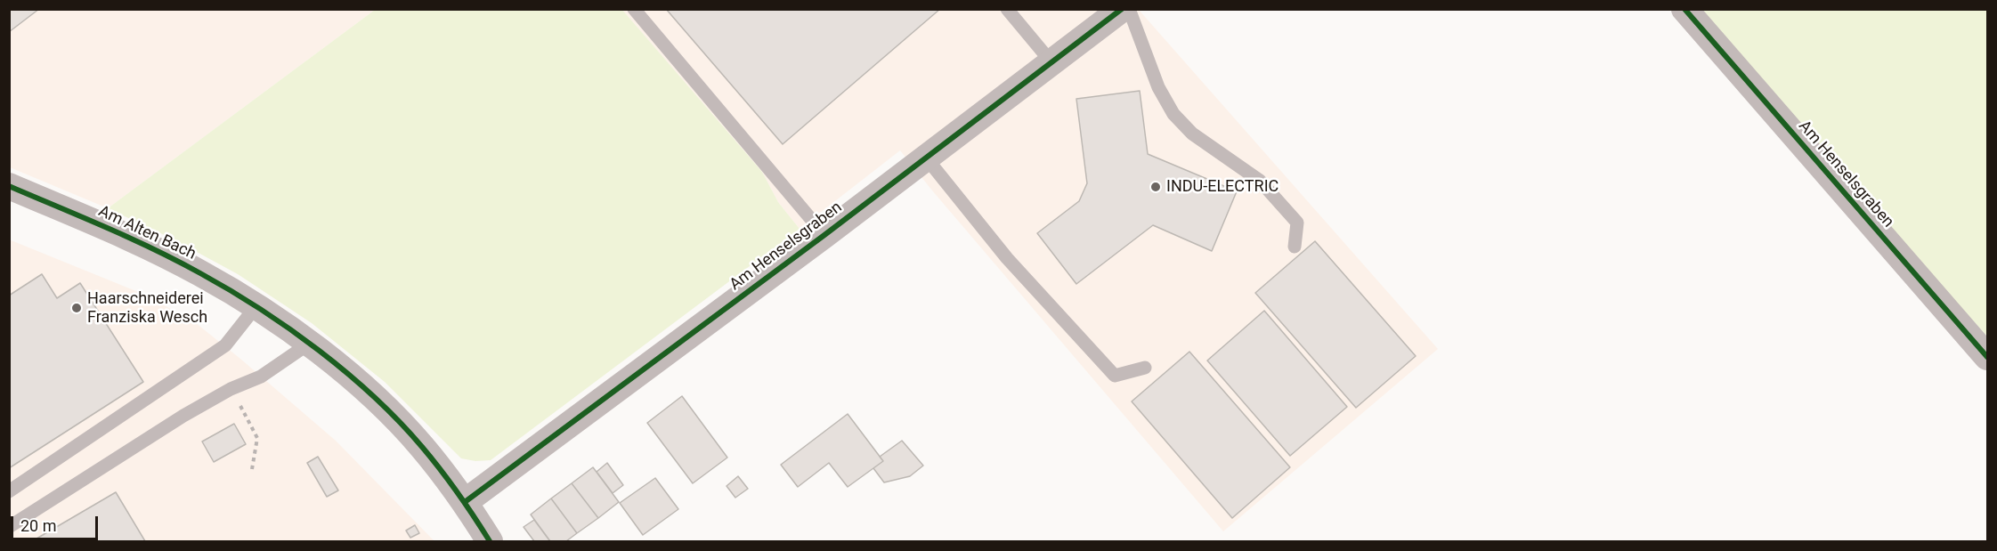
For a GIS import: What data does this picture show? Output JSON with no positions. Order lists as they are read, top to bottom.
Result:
{
  "streets": {
    "street": ["Am Henselsgraben", "Am Alten Bach"]
  },
  "crossings": [
    ["Am Henselsgraben", "Am Alten Bach"]
  ],
  "places": ["INDU-ELECTRIC", "Haarschneiderei Franziska Wesch"],
  "scale_bar": "20 m"
}
